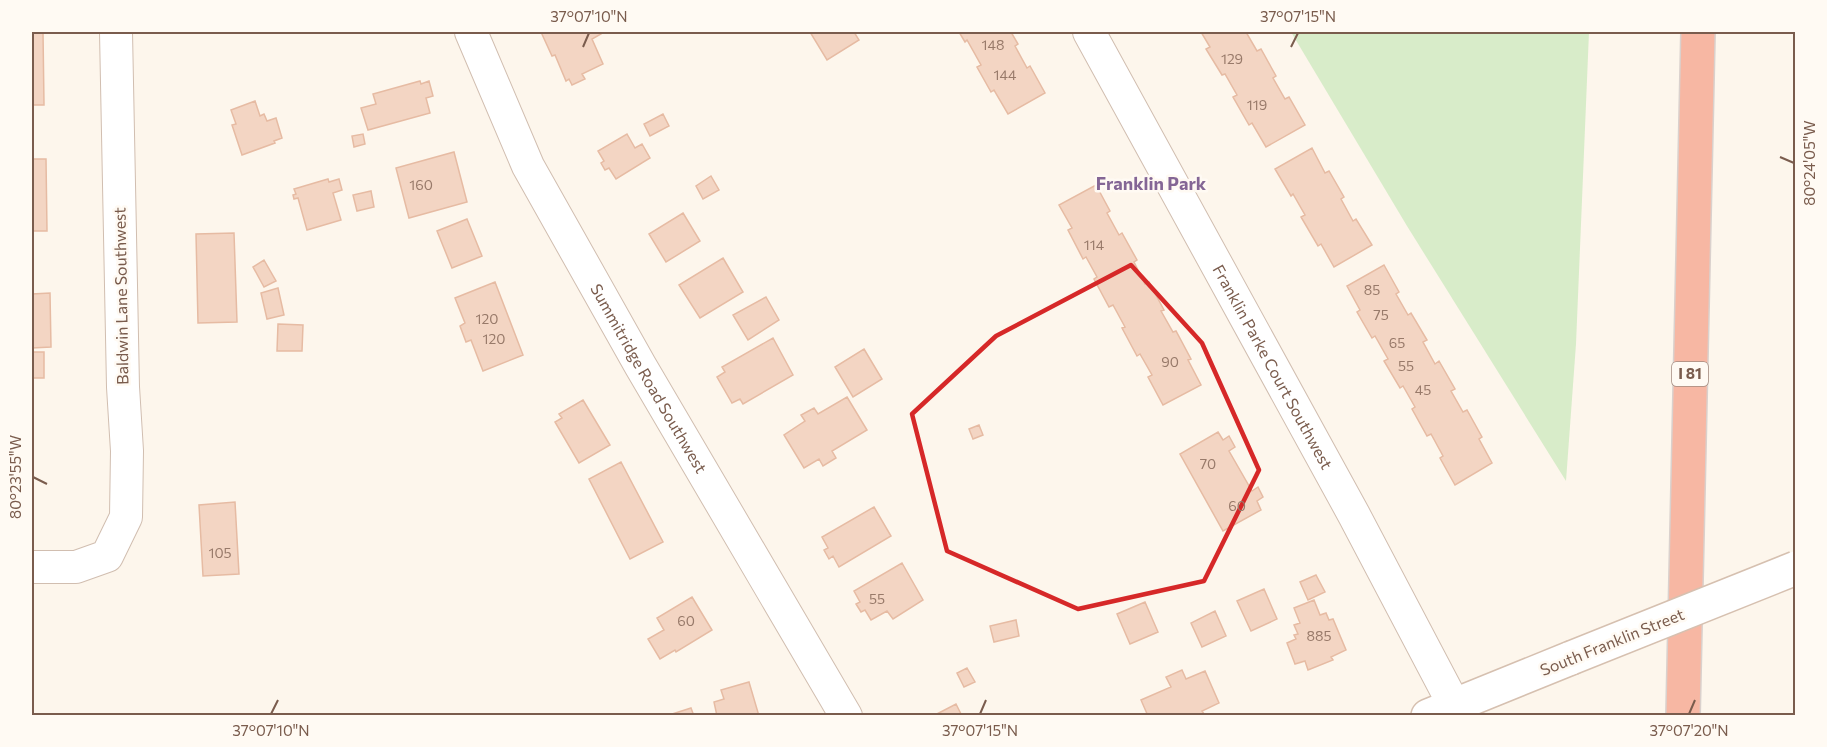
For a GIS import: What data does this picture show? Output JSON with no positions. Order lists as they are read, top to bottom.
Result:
{
  "streets": {
    "highway": ["I 81"],
    "main road": ["South Franklin Street"],
    "street": ["Baldwin Lane Southwest", "Franklin Parke Court Southwest", "Summitridge Road Southwest"]
  },
  "crossings": [
    ["Franklin Parke Court Southwest", "South Franklin Street"]
  ],
  "districts": ["Franklin Park"],
  "house_numbers": [
    "148",
    "129",
    "144",
    "119",
    "160",
    "114",
    "85",
    "75",
    "120",
    "120",
    "65",
    "90",
    "55",
    "45",
    "70",
    "60",
    "105",
    "55",
    "60",
    "885"
  ],
  "coordinates": [
    "37°07'10\"N",
    "37°07'15\"N",
    "80°24'05\"W",
    "80°23'55\"W",
    "37°07'20\"N"
  ]
}
